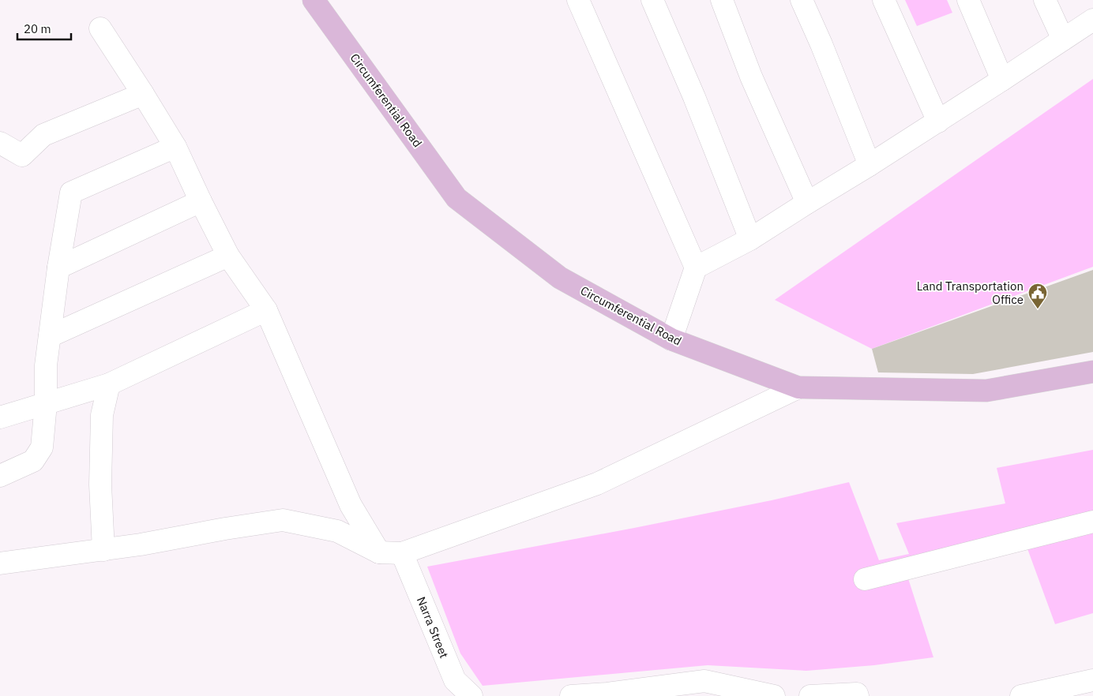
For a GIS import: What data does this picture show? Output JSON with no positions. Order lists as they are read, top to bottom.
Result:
{
  "streets": {
    "main road": ["Circumferential Road"],
    "street": ["Narra Street"]
  },
  "places": {
    "public building": ["Land Transportation Office"]
  },
  "scale_bar": "20 m"
}
